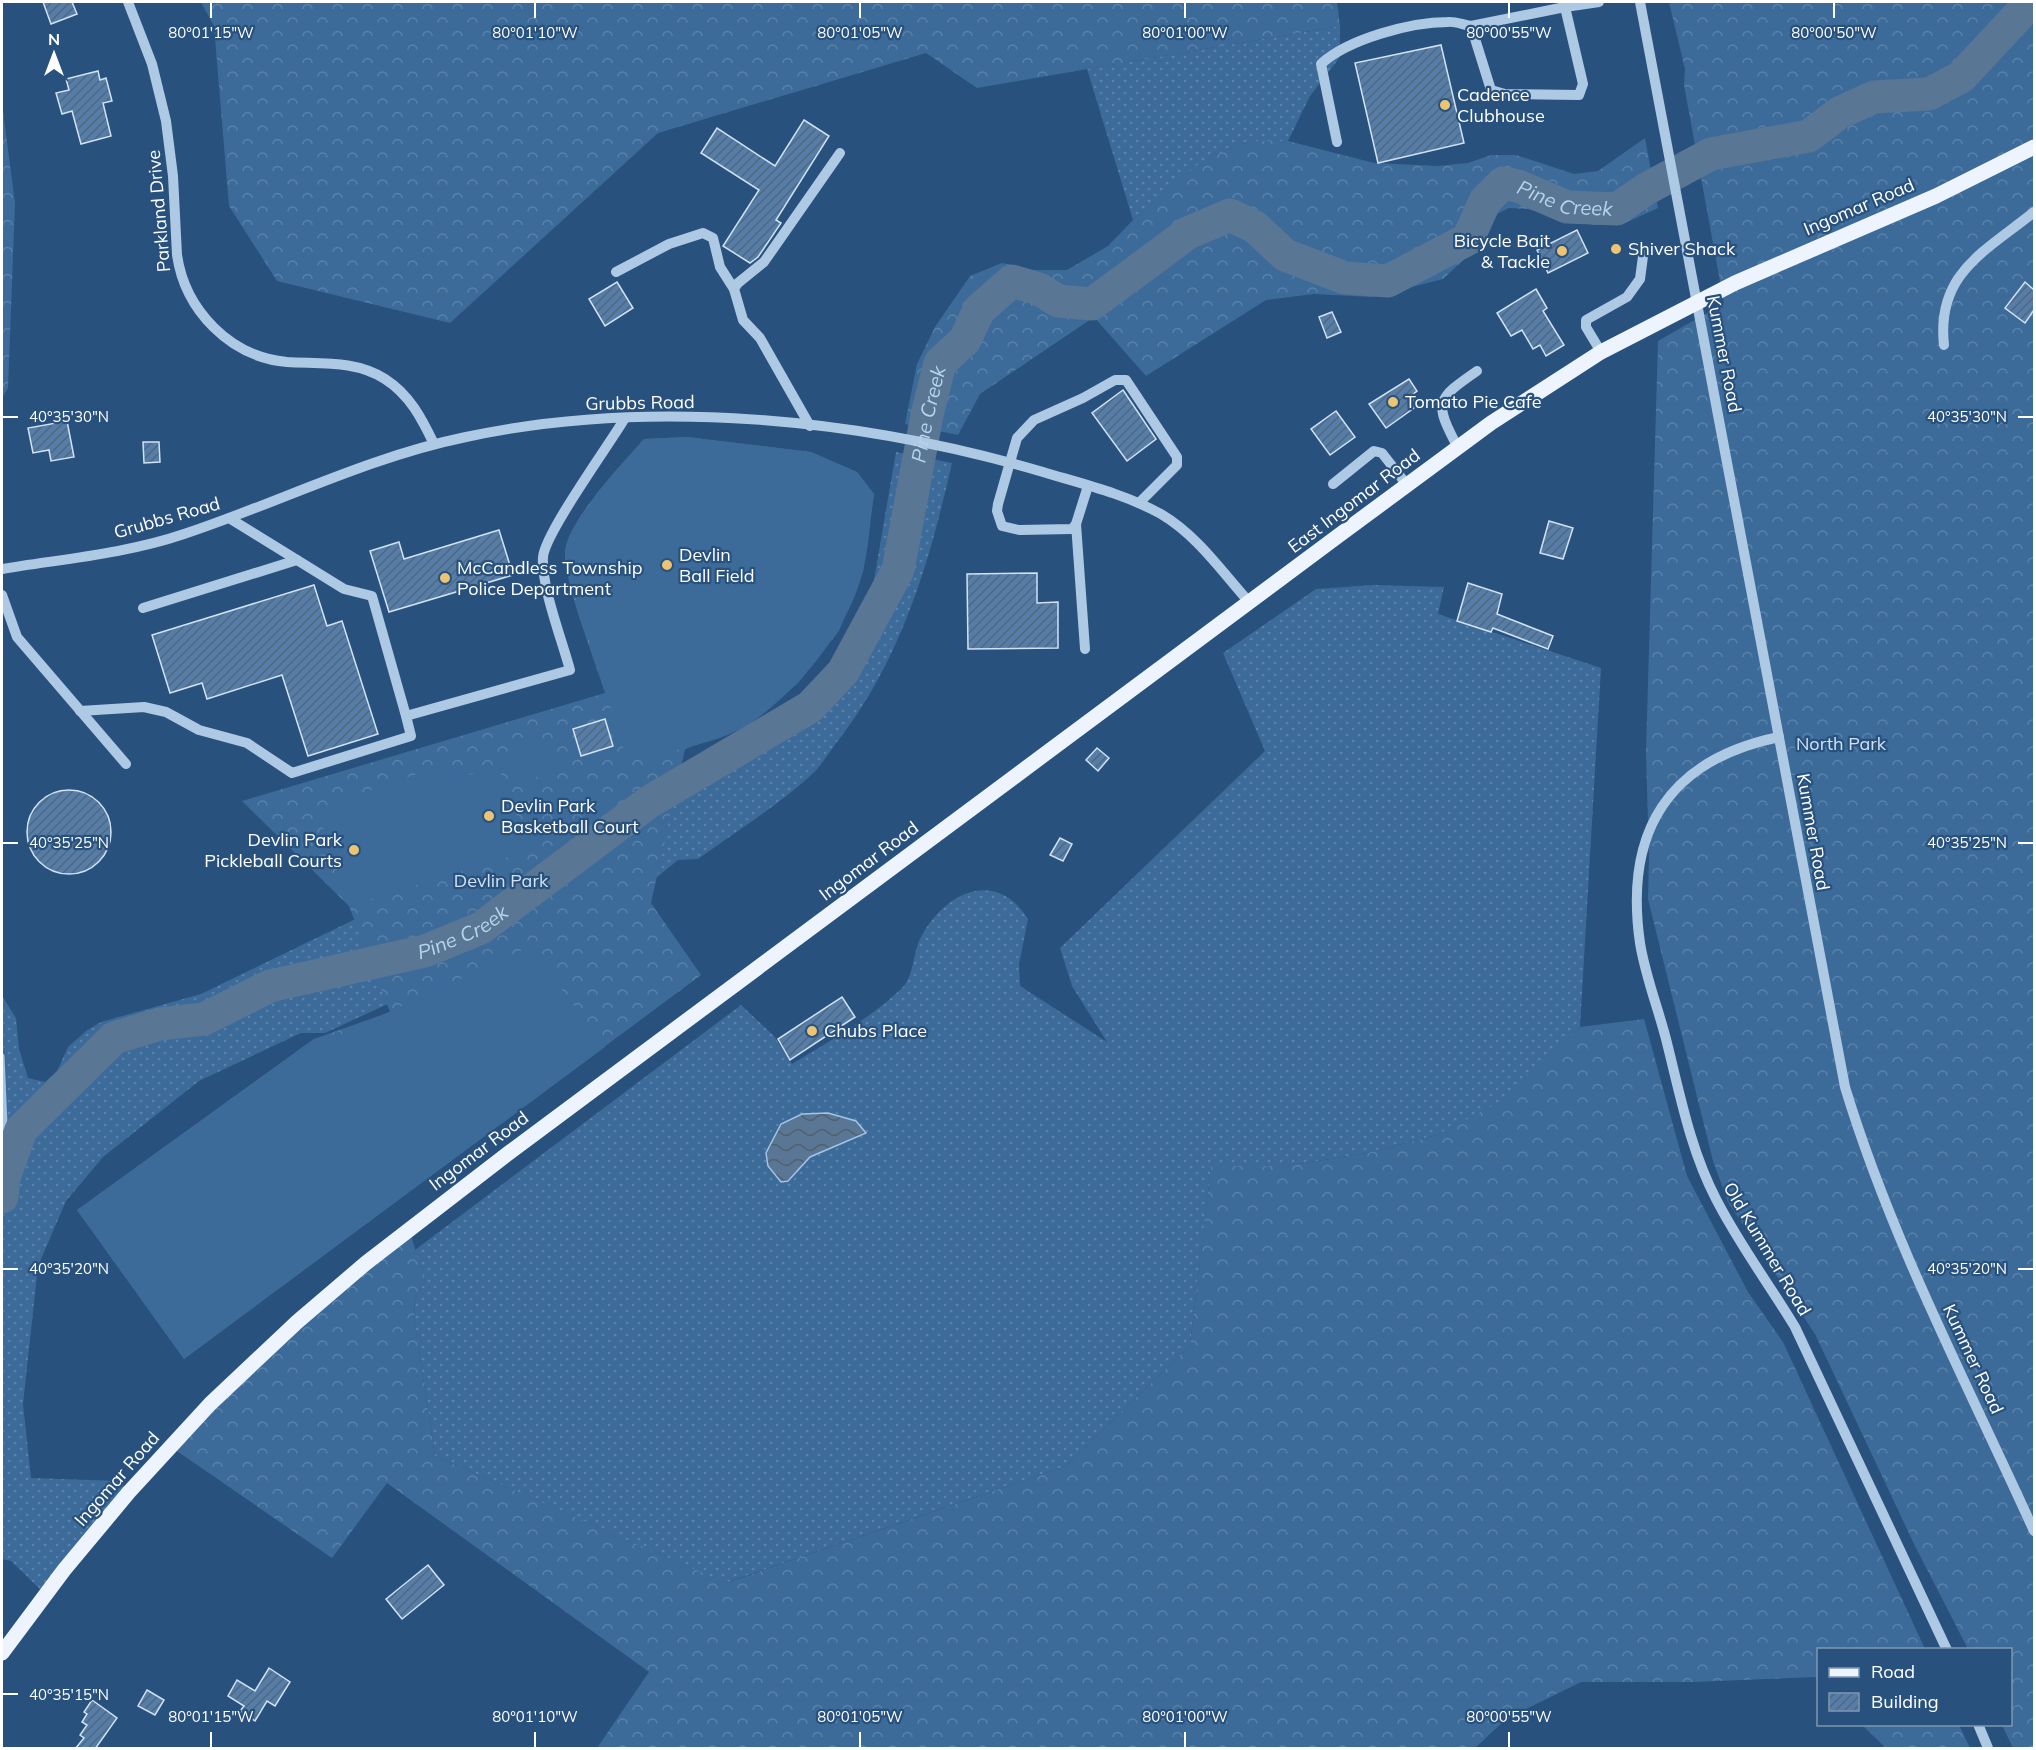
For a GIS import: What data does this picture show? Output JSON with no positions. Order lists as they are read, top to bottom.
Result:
{
  "streets": {
    "main road": ["Ingomar Road", "East Ingomar Road"],
    "street": [
      "Parkland Drive",
      "Kummer Road",
      "Grubbs Road",
      "Old Kummer Road"
    ]
  },
  "crossings": [
    ["Ingomar Road", "Kummer Road"],
    ["Ingomar Road", "East Ingomar Road"],
    ["Parkland Drive", "Grubbs Road"],
    ["Kummer Road", "East Ingomar Road"],
    ["Kummer Road", "Old Kummer Road"],
    ["Grubbs Road", "East Ingomar Road"]
  ],
  "water": ["Pine Creek"],
  "parks": ["North Park", "Devlin Park"],
  "places": [
    "Cadence Clubhouse",
    "Shiver Shack",
    "Bicycle Bait & Tackle",
    "Tomato Pie Cafe",
    "Devlin Ball Field",
    "McCandless Township Police Department",
    "Devlin Park Basketball Court",
    "Devlin Park Pickleball Courts",
    "Chubs Place"
  ],
  "legend": ["Road", "Building"],
  "north": "top",
  "coordinates": [
    "80°01'15\"W",
    "80°01'10\"W",
    "80°01'05\"W",
    "80°01'00\"W",
    "80°00'55\"W",
    "80°00'50\"W",
    "40°35'30\"N",
    "40°35'25\"N",
    "40°35'20\"N",
    "40°35'15\"N"
  ]
}
